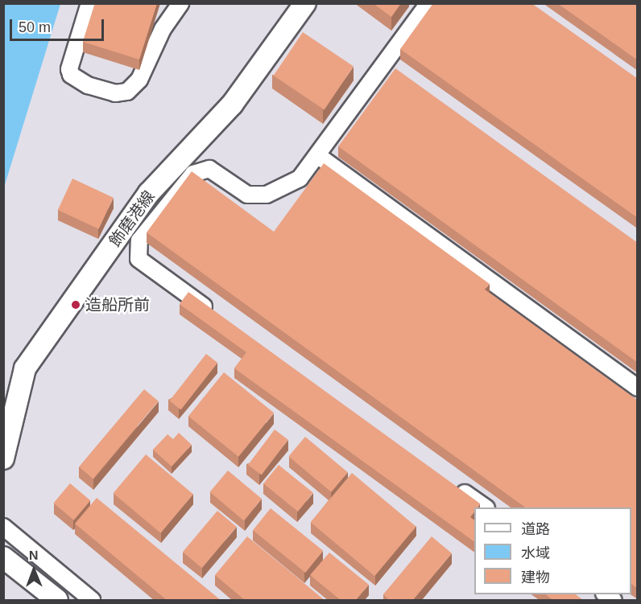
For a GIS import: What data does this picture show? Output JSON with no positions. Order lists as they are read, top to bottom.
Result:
{
  "streets": {
    "main road": ["飾磨港線"]
  },
  "places": ["造船所前"],
  "legend": ["道路", "水域", "建物"],
  "scale_bar": "50 m",
  "north": "top"
}
